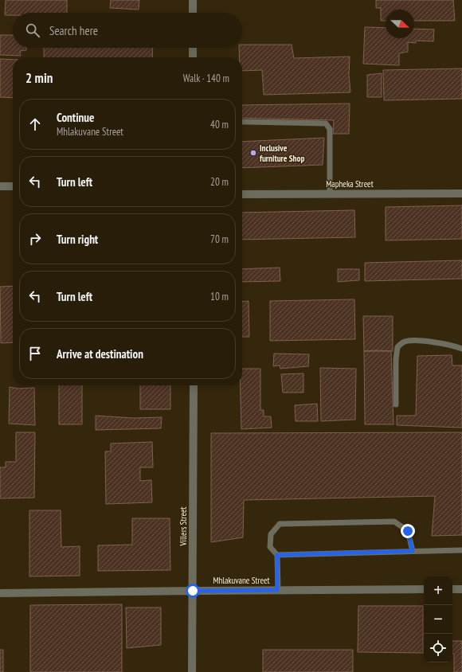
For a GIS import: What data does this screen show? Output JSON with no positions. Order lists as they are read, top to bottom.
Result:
{
  "streets": {
    "street": ["Mapheka Street", "Villers Street", "Mhlakuvane Street"]
  },
  "crossings": [
    ["Villers Street", "Mhlakuvane Street"]
  ],
  "places": ["Inclusive furniture Shop"],
  "north": "right",
  "page": {
    "search": "Search here",
    "heading": ["2 min", "Walk · 140 m"],
    "list": [
      ["Continue", "Mhlakuvane Street", "40 m"],
      ["Turn left", "20 m"],
      ["Turn right", "70 m"],
      ["Turn left", "10 m"],
      "Arrive at destination"
    ],
    "map_buttons": ["+", "−"]
  }
}
